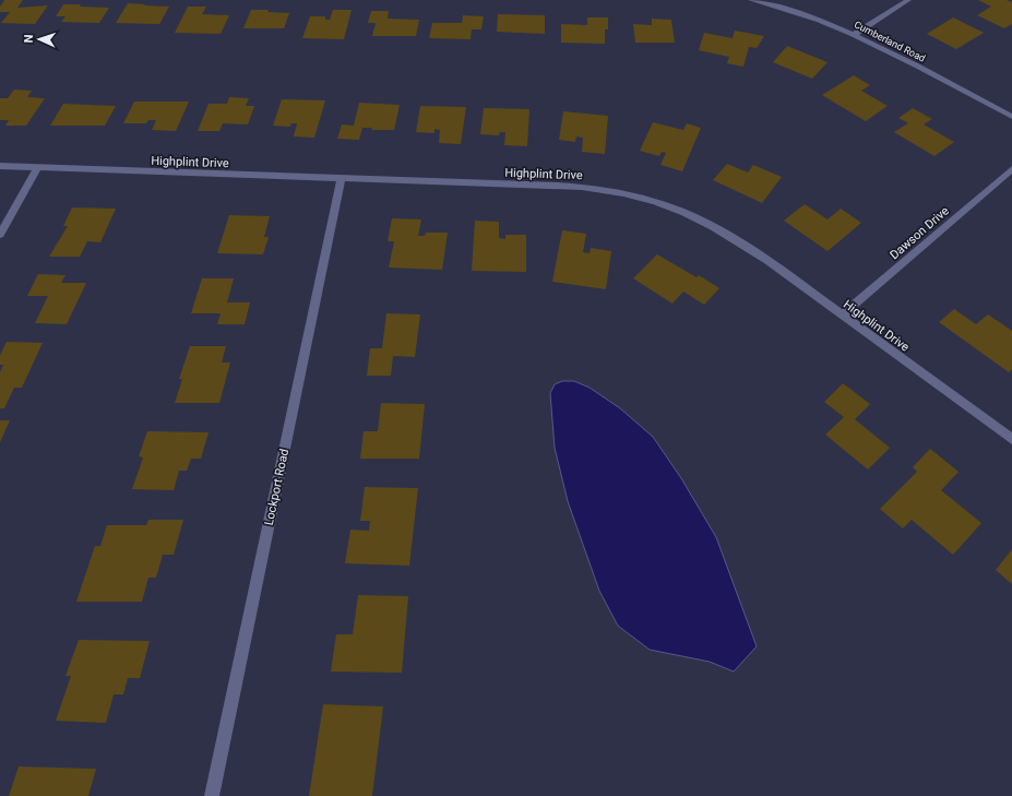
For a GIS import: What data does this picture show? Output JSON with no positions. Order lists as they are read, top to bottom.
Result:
{
  "streets": {
    "street": [
      "Cumberland Road",
      "Highplint Drive",
      "Dawson Drive",
      "Lockport Road"
    ]
  },
  "crossings": [
    ["Highplint Drive", "Dawson Drive"],
    ["Highplint Drive", "Lockport Road"]
  ],
  "north": "left"
}
